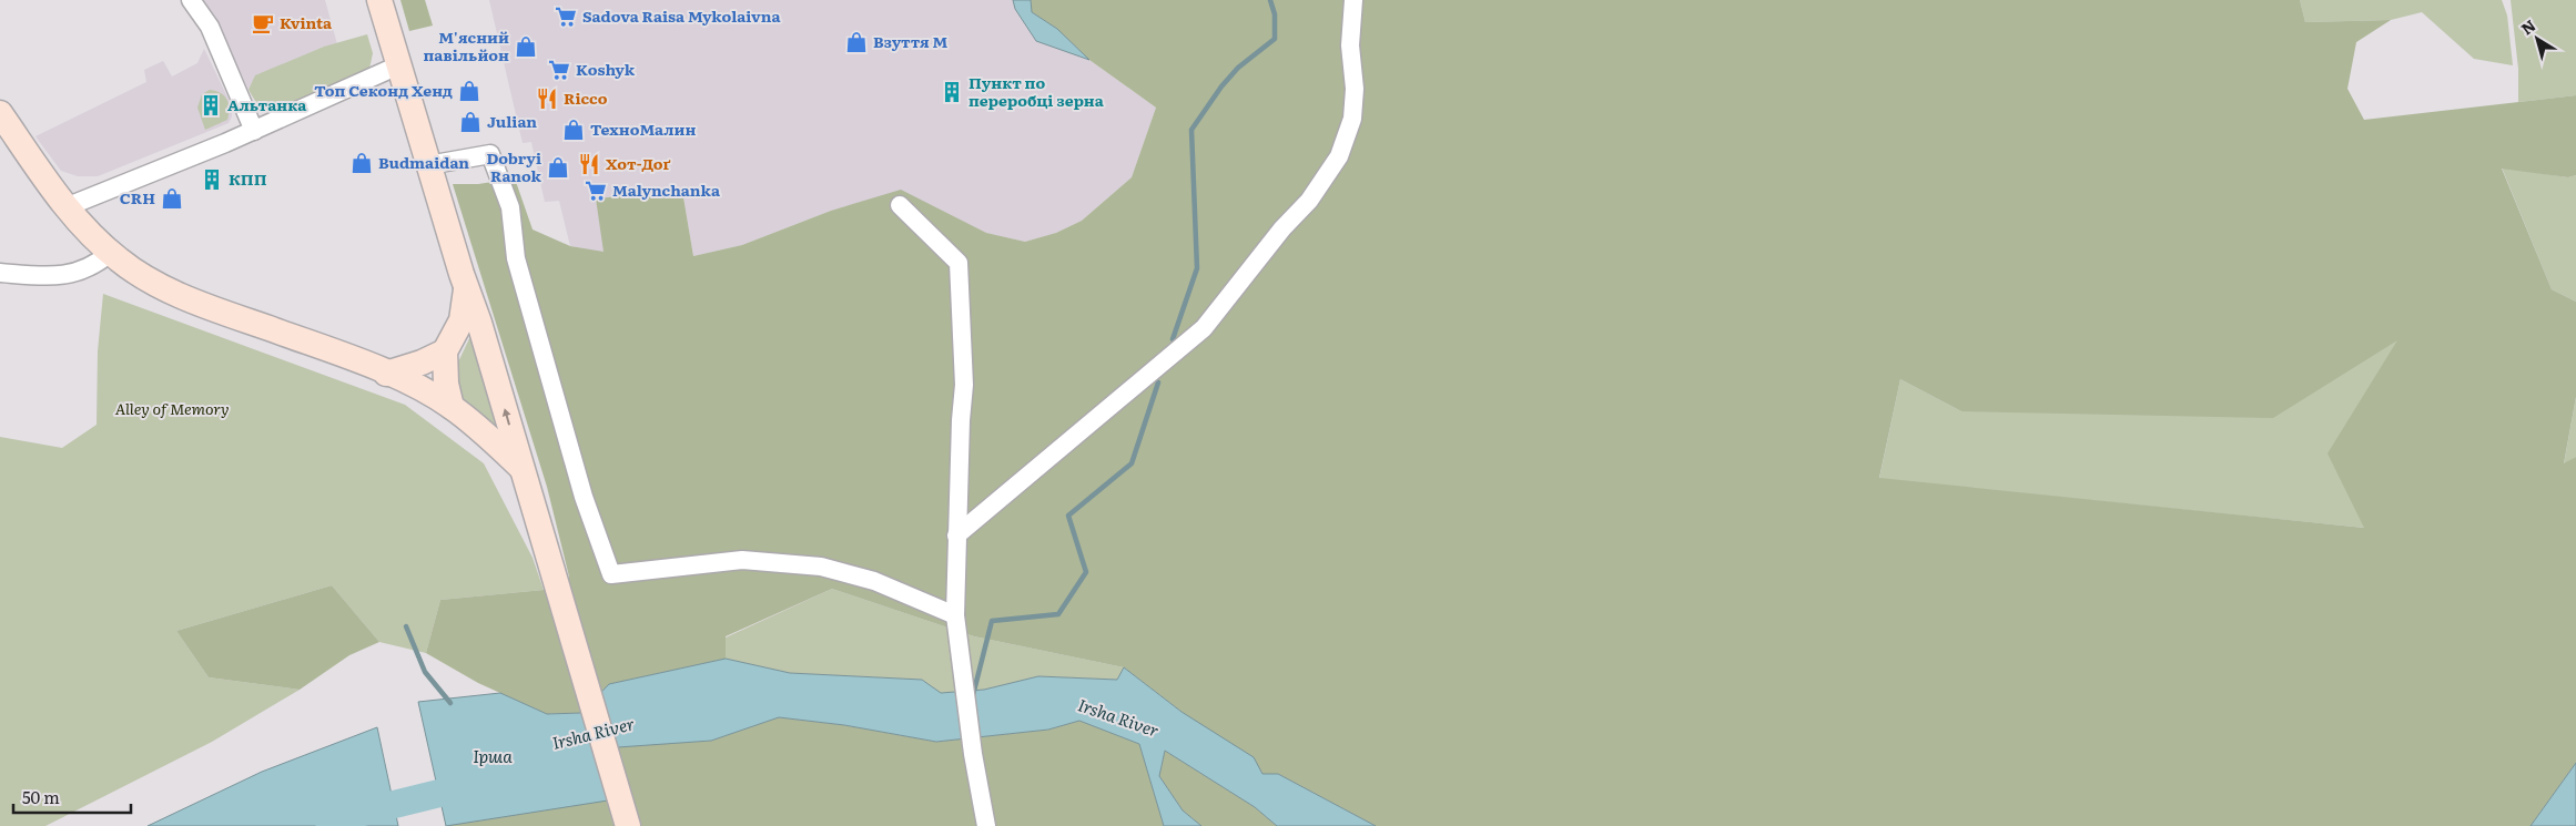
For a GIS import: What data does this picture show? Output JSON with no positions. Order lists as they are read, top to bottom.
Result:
{
  "water": ["Irsha River", "Ірша"],
  "parks": ["Alley of Memory"],
  "places": {
    "supermarket": ["Sadova Raisa Mykolaivna", "Koshyk", "Malynchanka"],
    "cafe": ["Kvinta"],
    "shop": [
      "Взуття М",
      "М'ясний павільйон",
      "Топ Секонд Хенд",
      "Julian",
      "ТехноМалин",
      "Budmaidan",
      "Dobryi Ranok",
      "CRH"
    ],
    "building": ["Пункт по переробці зерна", "Альтанка", "КПП"],
    "restaurant": ["Ricco", "Хот-Доґ"]
  },
  "scale_bar": "50 m",
  "north": "top left"
}
